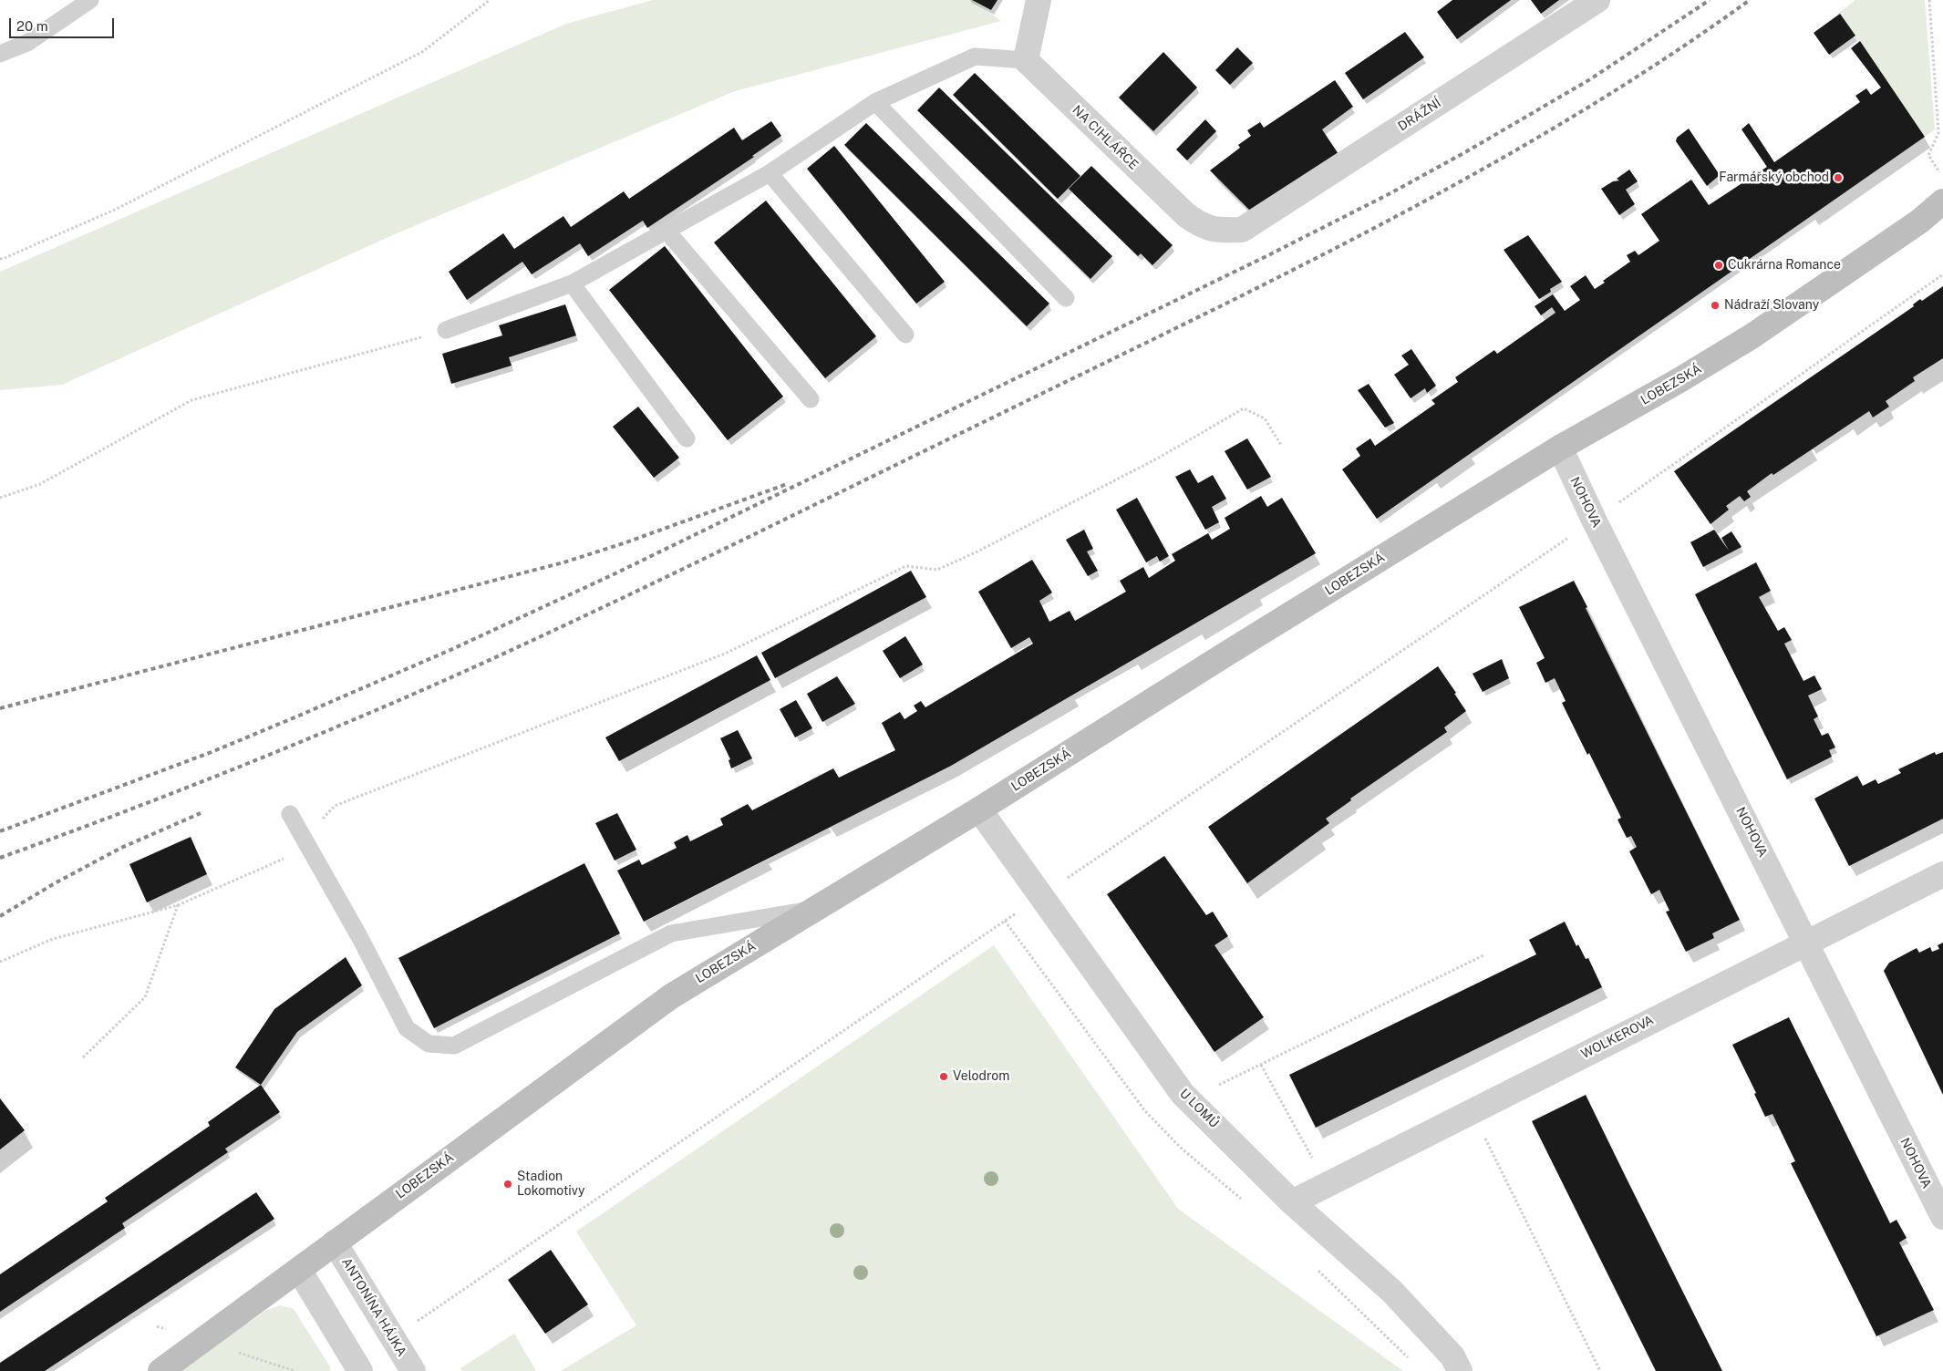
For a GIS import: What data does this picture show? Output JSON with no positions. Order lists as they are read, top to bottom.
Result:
{
  "streets": {
    "street": [
      "DRÁŽNÍ",
      "NA CIHLÁŘCE",
      "LOBEZSKÁ",
      "NOHOVA",
      "WOLKEROVA",
      "U LOMŮ",
      "ANTONÍNA HÁJKA"
    ]
  },
  "crossings": [
    ["DRÁŽNÍ", "NA CIHLÁŘCE"],
    ["LOBEZSKÁ", "NOHOVA"],
    ["LOBEZSKÁ", "U LOMŮ"],
    ["LOBEZSKÁ", "ANTONÍNA HÁJKA"],
    ["NOHOVA", "WOLKEROVA"],
    ["WOLKEROVA", "U LOMŮ"]
  ],
  "places": [
    "Farmářský obchod",
    "Cukrárna Romance",
    "Nádraží Slovany",
    "Velodrom",
    "Stadion Lokomotivy"
  ],
  "scale_bar": "20 m"
}
